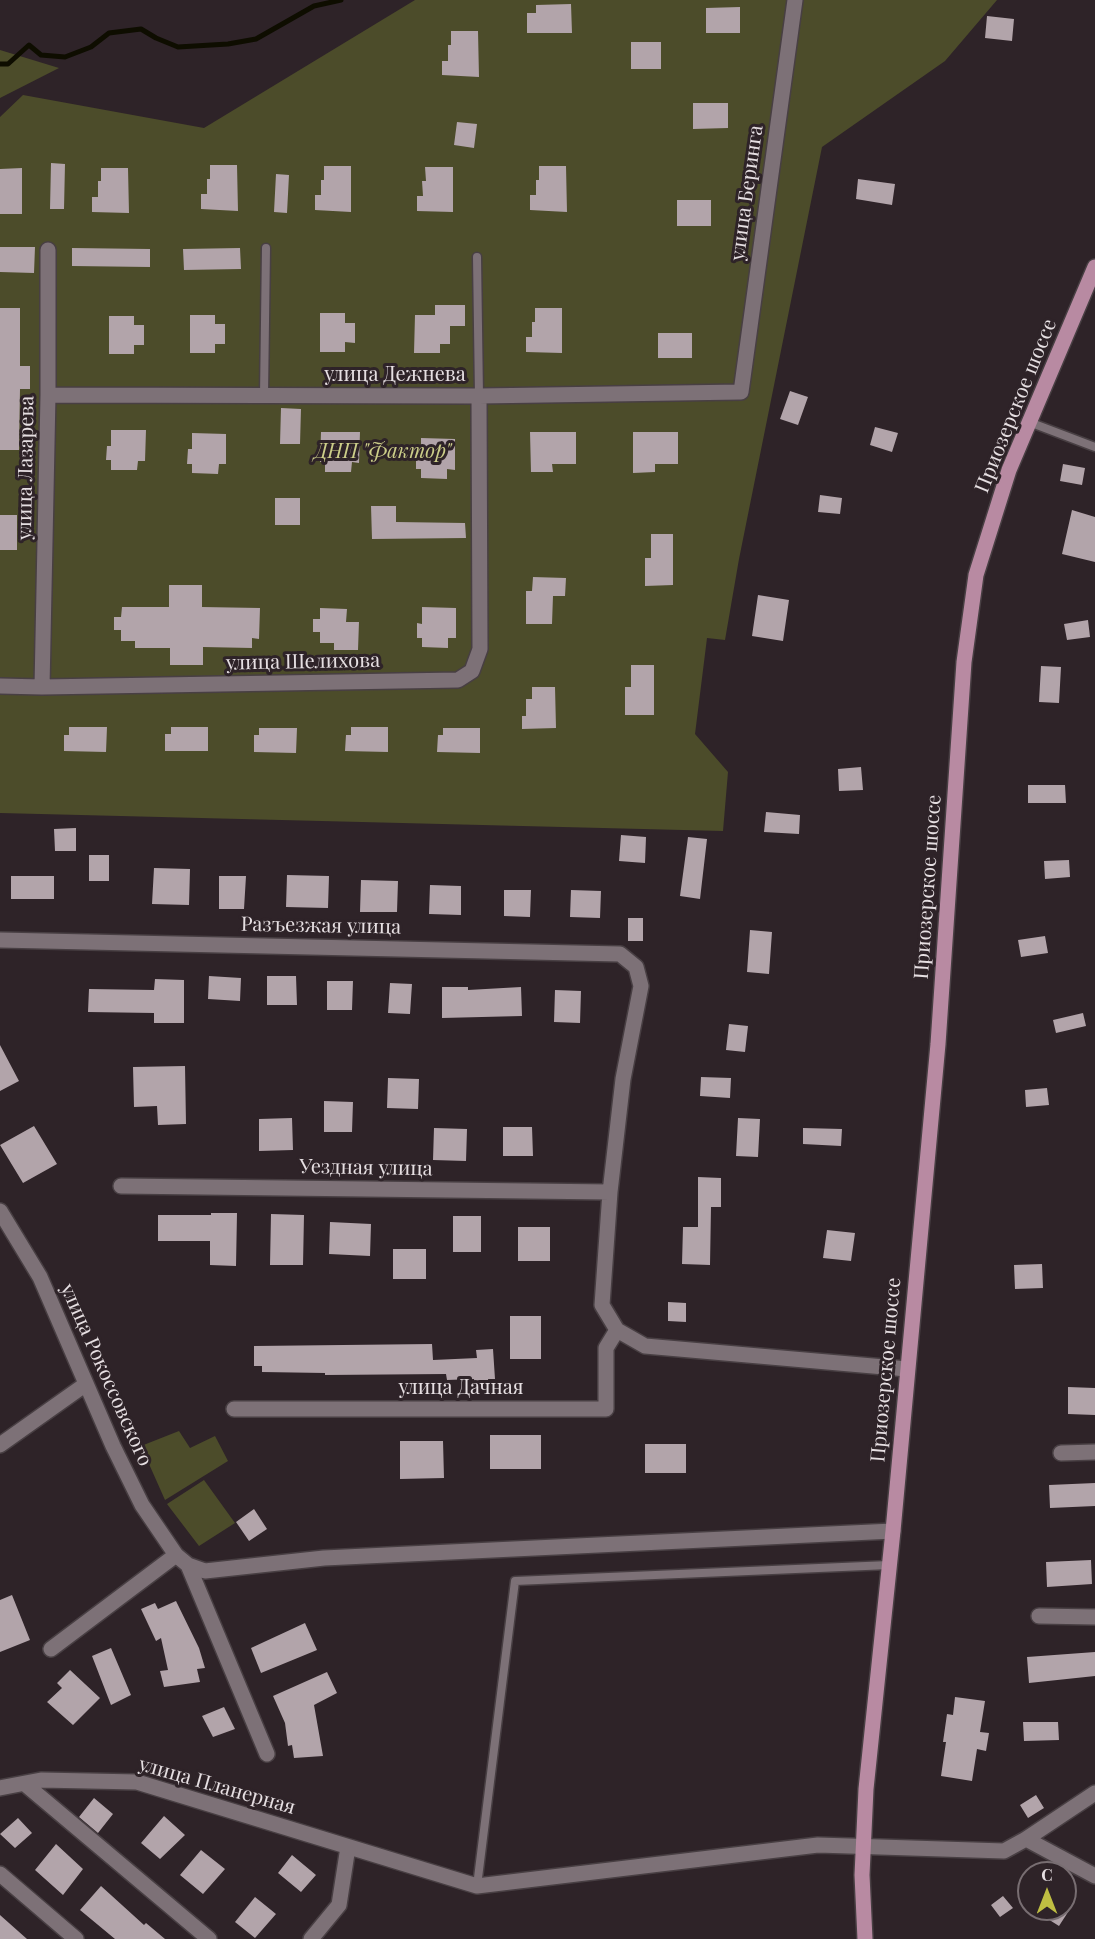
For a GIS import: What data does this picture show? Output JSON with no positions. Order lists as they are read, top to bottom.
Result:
{
  "streets": {
    "main road": ["Приозерское шоссе"],
    "street": [
      "улица Беринга",
      "улица Дежнева",
      "улица Лазарева",
      "улица Шелихова",
      "Разъезжая улица",
      "Уездная улица",
      "улица Рокоссовского",
      "улица Дачная",
      "улица Планерная"
    ]
  },
  "crossings": [
    ["улица Беринга", "улица Дежнева"],
    ["улица Дежнева", "улица Лазарева"],
    ["улица Дежнева", "улица Шелихова"],
    ["улица Лазарева", "улица Шелихова"],
    ["Разъезжая улица", "Уездная улица"]
  ],
  "parks": ["ДНП \"Фактор\""],
  "north": "top"
}
